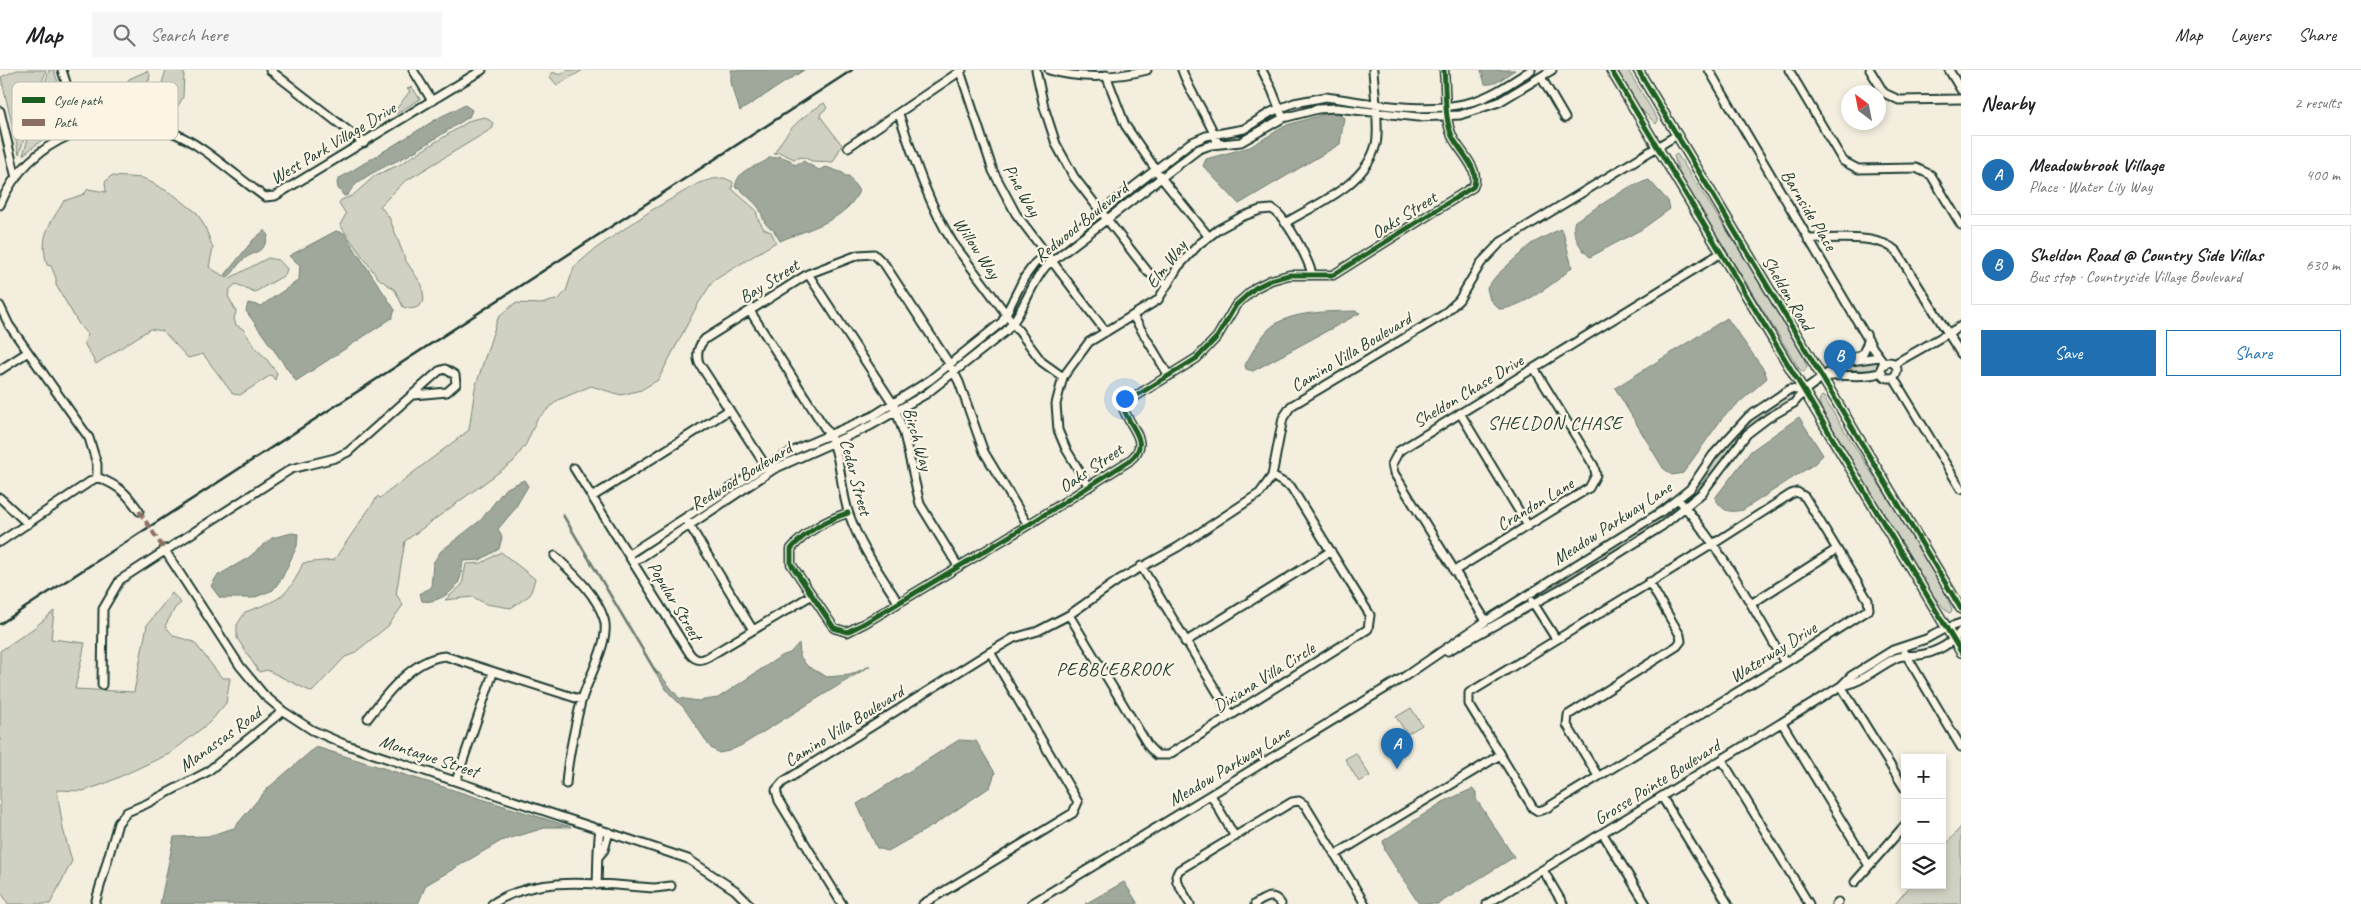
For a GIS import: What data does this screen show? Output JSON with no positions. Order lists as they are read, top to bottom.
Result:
{
  "streets": {
    "main road": ["Sheldon Road"],
    "street": [
      "West Park Village Drive",
      "Pine Way",
      "Barnside Place",
      "Oaks Street",
      "Redwood Boulevard",
      "Willow Way",
      "Elm Way",
      "Bay Street",
      "Camino Villa Boulevard",
      "Sheldon Chase Drive",
      "Birch Way",
      "Cedar Street",
      "Crandon Lane",
      "Meadow Parkway Lane",
      "Popular Street",
      "Waterway Drive",
      "Dixiana Villa Circle",
      "Manassas Road",
      "Montague Street",
      "Grosse Pointe Boulevard"
    ]
  },
  "crossings": [
    ["Pine Way", "Redwood Boulevard"],
    ["Pine Way", "Elm Way"],
    ["Oaks Street", "Redwood Boulevard"],
    ["Oaks Street", "Elm Way"],
    ["Oaks Street", "Birch Way"],
    ["Oaks Street", "Cedar Street"],
    ["Oaks Street", "Popular Street"],
    ["Redwood Boulevard", "Willow Way"],
    ["Redwood Boulevard", "Bay Street"],
    ["Redwood Boulevard", "Birch Way"],
    ["Redwood Boulevard", "Cedar Street"],
    ["Redwood Boulevard", "Popular Street"],
    ["Willow Way", "Elm Way"],
    ["Bay Street", "Birch Way"],
    ["Bay Street", "Cedar Street"],
    ["Sheldon Road", "Camino Villa Boulevard"],
    ["Sheldon Road", "Sheldon Chase Drive"],
    ["Sheldon Road", "Meadow Parkway Lane"],
    ["Sheldon Road", "Grosse Pointe Boulevard"],
    ["Camino Villa Boulevard", "Dixiana Villa Circle"],
    ["Sheldon Chase Drive", "Crandon Lane"],
    ["Sheldon Chase Drive", "Meadow Parkway Lane"],
    ["Manassas Road", "Montague Street"]
  ],
  "districts": ["SHELDON CHASE", "PEBBLEBROOK"],
  "legend": ["Cycle path", "Path"],
  "north": "top left",
  "page": {
    "header": "Map",
    "search": "Search here",
    "nav": ["Map", "Layers", "Share"],
    "heading": ["Nearby", "2 results"],
    "list": [
      {
        "mark": "A",
        "name": "Meadowbrook Village",
        "note": "Place · Water Lily Way",
        "value": "400 m"
      },
      {
        "mark": "B",
        "name": "Sheldon Road @ Country Side Villas",
        "note": "Bus stop · Countryside Village Boulevard",
        "value": "630 m"
      }
    ],
    "buttons": ["Save", "Share"],
    "pins": ["B", "A"],
    "map_buttons": ["+", "−"]
  }
}
